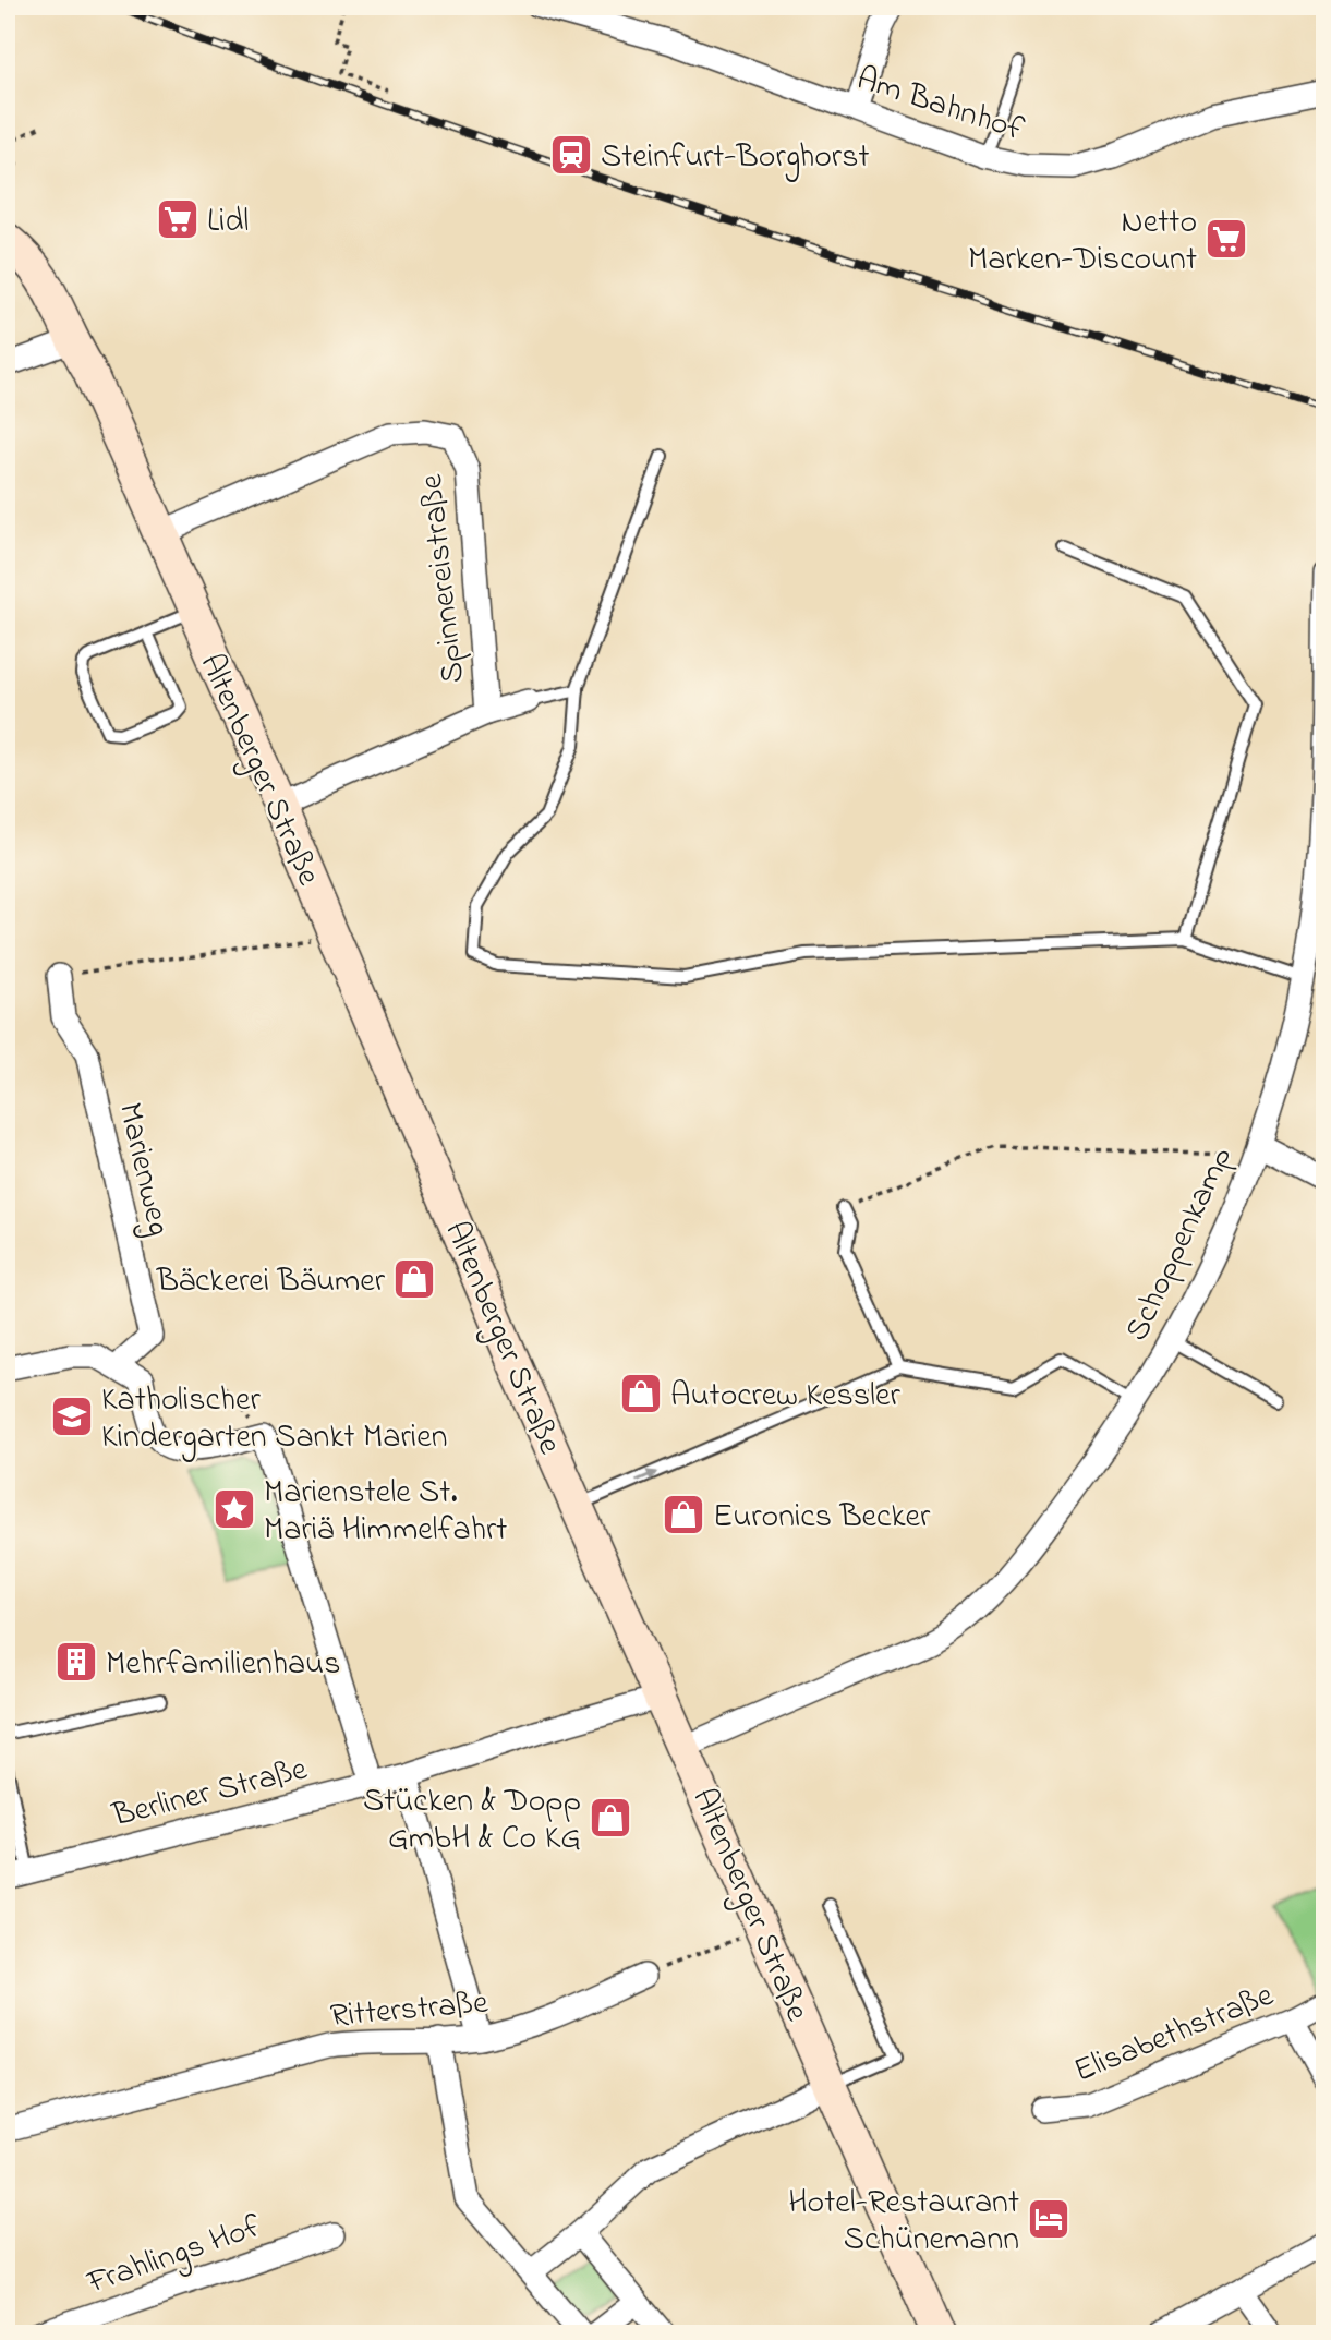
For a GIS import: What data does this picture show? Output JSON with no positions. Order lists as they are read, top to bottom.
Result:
{
  "streets": {
    "main road": ["Altenberger Straße"],
    "street": [
      "Am Bahnhof",
      "Spinnereistraße",
      "Marienweg",
      "Schoppenkamp",
      "Berliner Straße",
      "Ritterstraße",
      "Elisabethstraße",
      "Frahlings Hof"
    ]
  },
  "crossings": [
    ["Spinnereistraße", "Altenberger Straße"],
    ["Altenberger Straße", "Schoppenkamp"],
    ["Altenberger Straße", "Berliner Straße"]
  ],
  "places": {
    "station": ["Steinfurt-Borghorst"],
    "supermarket": ["Lidl", "Netto Marken-Discount"],
    "shop": [
      "Bäckerei Bäumer",
      "Autocrew Kessler",
      "Euronics Becker",
      "Stücken & Dopp GmbH & Co KG"
    ],
    "school or university": ["Katholischer Kindergarten Sankt Marien"],
    "place": ["Marienstele St. Mariä Himmelfahrt"],
    "building": ["Mehrfamilienhaus"],
    "hotel": ["Hotel-Restaurant Schünemann"]
  }
}
